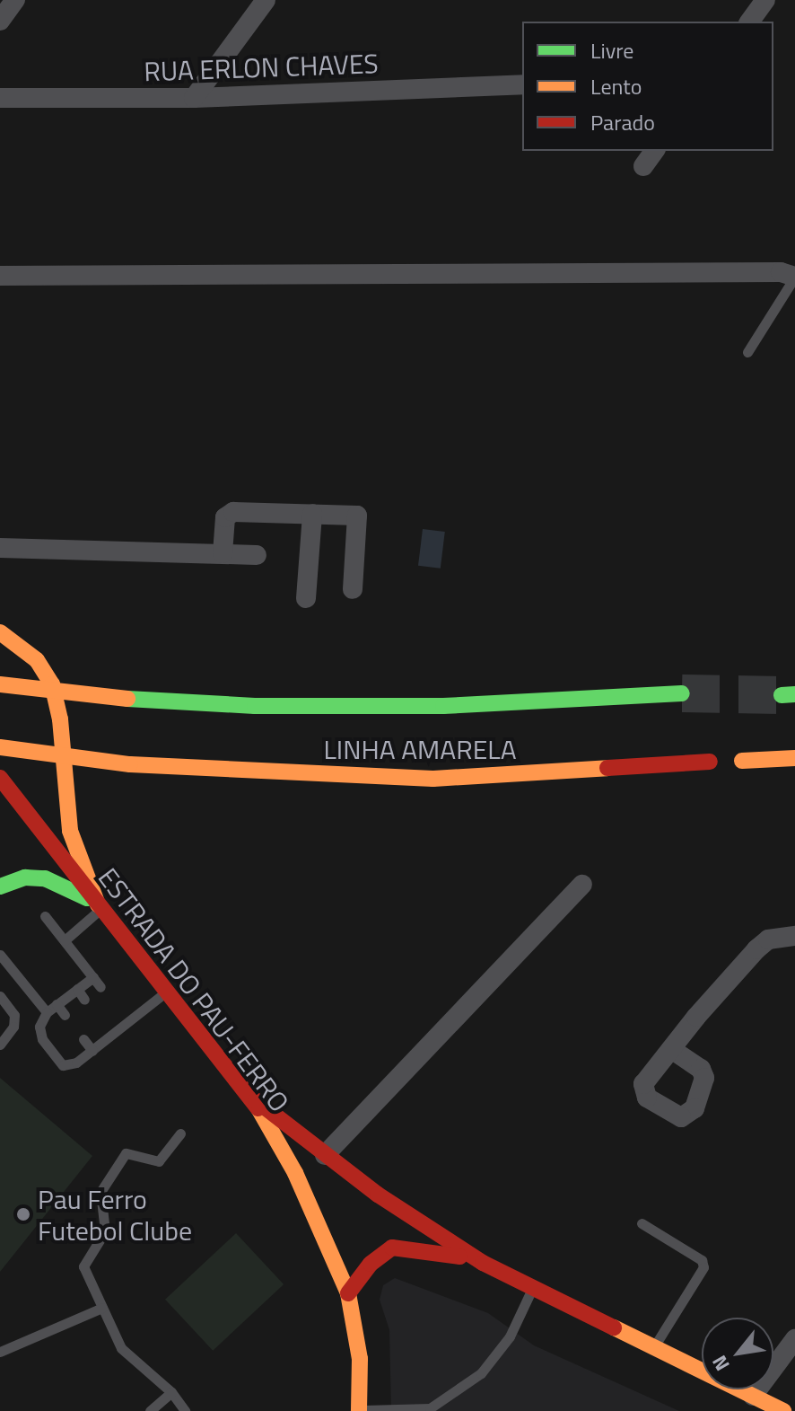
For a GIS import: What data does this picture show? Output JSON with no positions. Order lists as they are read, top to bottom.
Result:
{
  "streets": {
    "main road": ["LINHA AMARELA", "ESTRADA DO PAU-FERRO"],
    "street": ["RUA ERLON CHAVES"]
  },
  "places": ["Pau Ferro Futebol Clube"],
  "legend": ["Livre", "Lento", "Parado"],
  "north": "bottom left"
}
